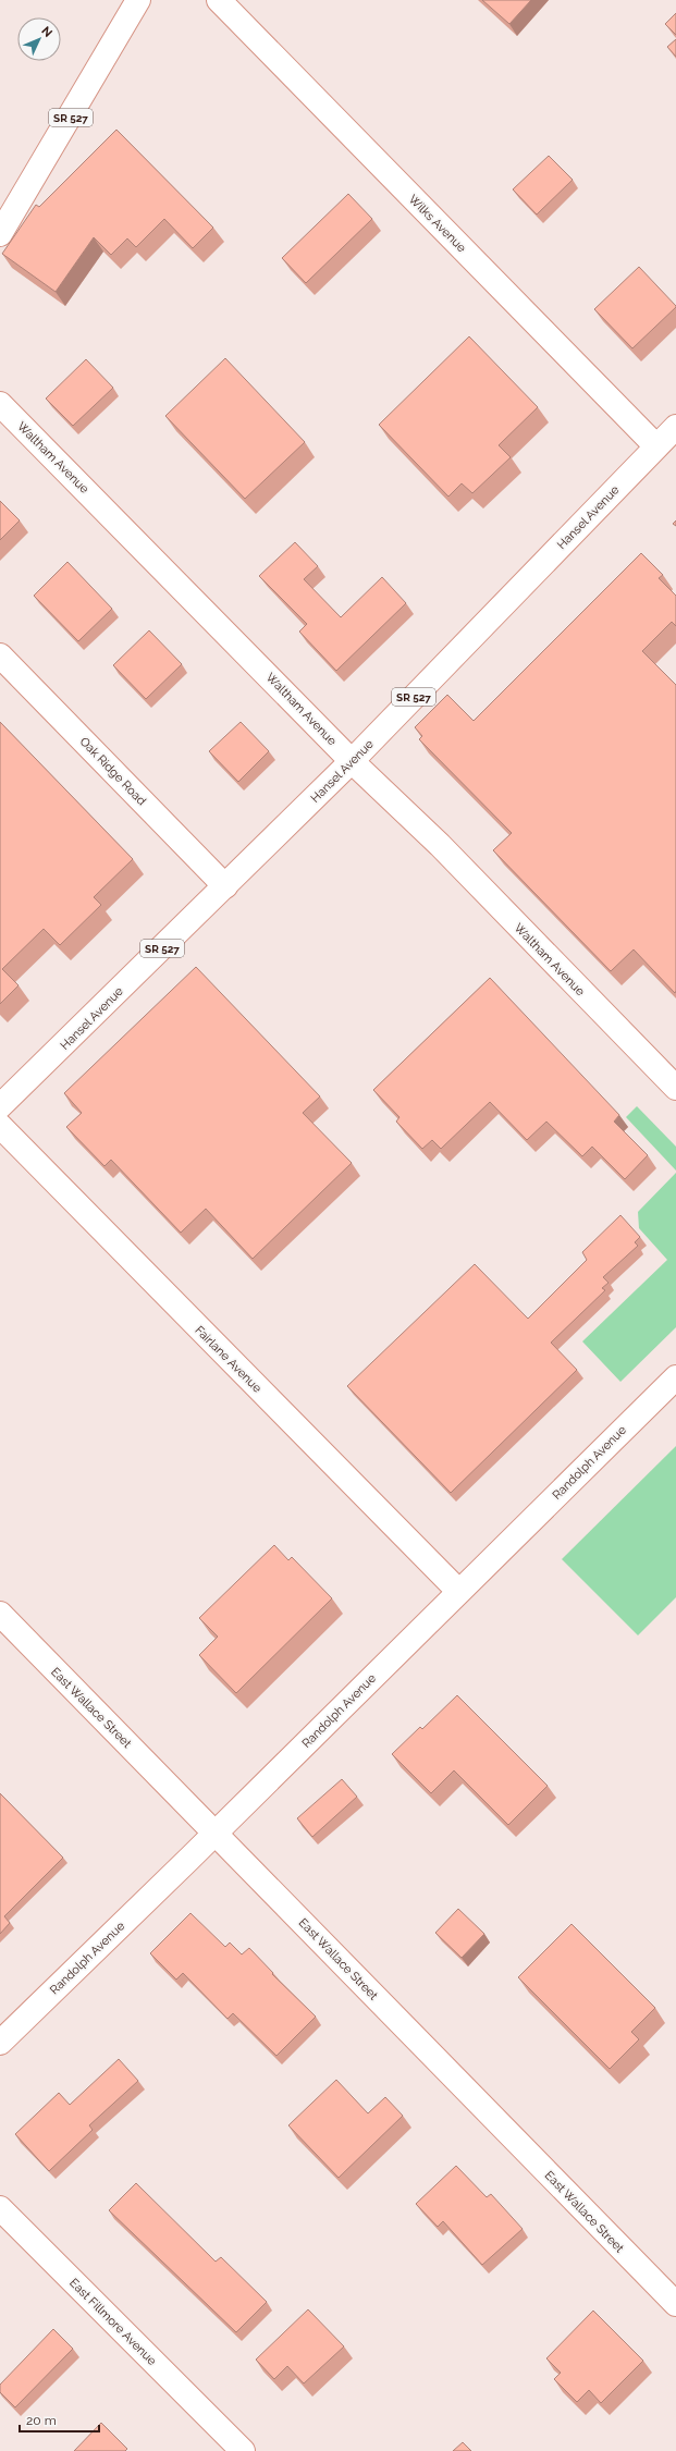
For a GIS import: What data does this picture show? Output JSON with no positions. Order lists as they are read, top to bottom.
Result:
{
  "streets": {
    "street": [
      "SR 527",
      "Wilks Avenue",
      "Waltham Avenue",
      "Hansel Avenue",
      "Oak Ridge Road",
      "Fairlane Avenue",
      "Randolph Avenue",
      "East Wallace Street",
      "East Fillmore Avenue"
    ]
  },
  "crossings": [
    ["Wilks Avenue", "Hansel Avenue"],
    ["Waltham Avenue", "Hansel Avenue"],
    ["Hansel Avenue", "Oak Ridge Road"],
    ["Fairlane Avenue", "Randolph Avenue"],
    ["Randolph Avenue", "East Wallace Street"]
  ],
  "scale_bar": "20 m",
  "north": "top right"
}
